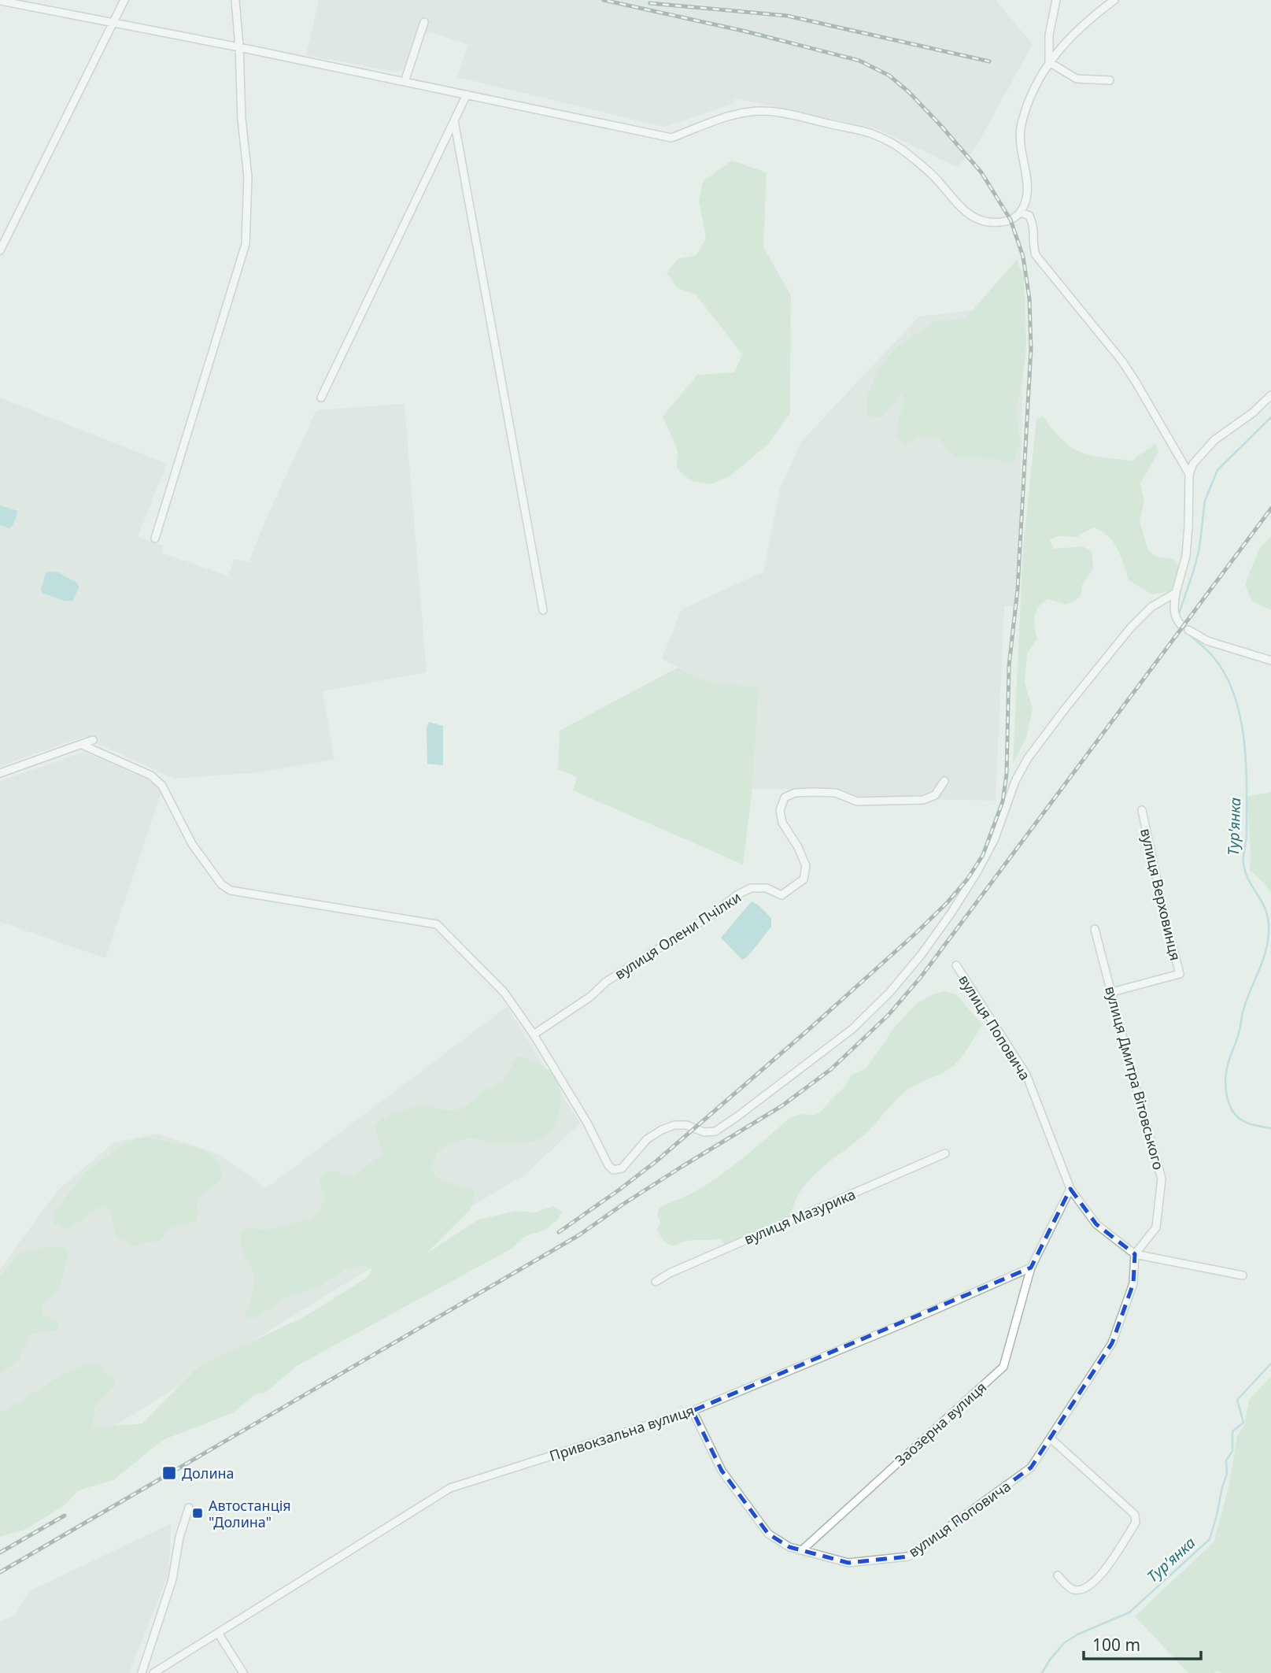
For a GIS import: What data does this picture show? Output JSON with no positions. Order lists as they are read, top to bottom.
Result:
{
  "streets": {
    "street": [
      "вулиця Верховинця",
      "вулиця Олени Пчілки",
      "вулиця Поповича",
      "вулиця Дмитра Вітовського",
      "вулиця Мазурика",
      "Заозерна вулиця",
      "Привокзальна вулиця"
    ]
  },
  "crossings": [
    ["вулиця Верховинця", "вулиця Дмитра Вітовського"],
    ["вулиця Поповича", "вулиця Дмитра Вітовського"],
    ["вулиця Поповича", "Заозерна вулиця"],
    ["вулиця Поповича", "Привокзальна вулиця"],
    ["Заозерна вулиця", "Привокзальна вулиця"]
  ],
  "water": ["Тур'янка"],
  "places": {
    "transit": ["Долина", "Автостанція \"Долина\""]
  },
  "scale_bar": "100 m"
}
